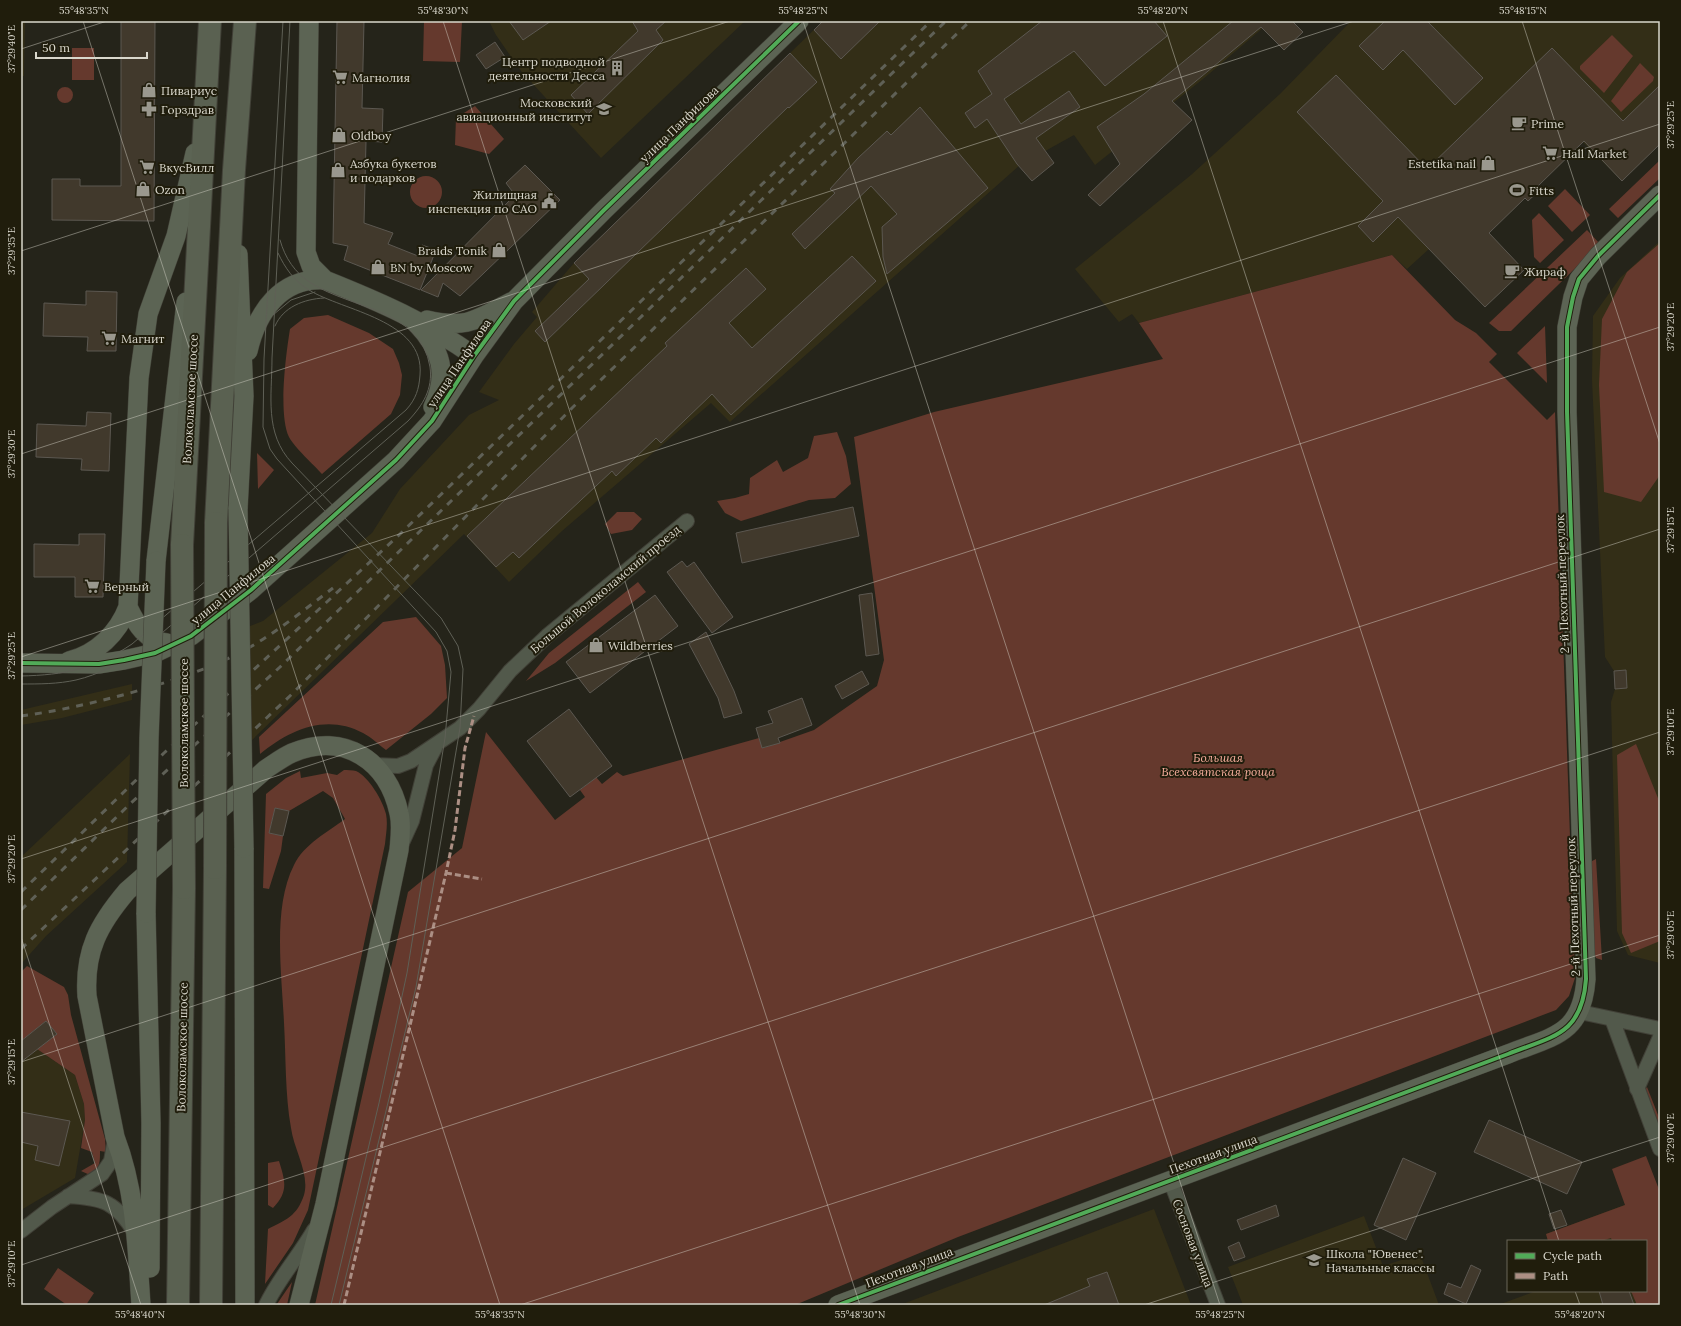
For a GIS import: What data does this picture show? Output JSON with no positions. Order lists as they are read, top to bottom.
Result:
{
  "streets": {
    "main road": ["Волоколамское шоссе"],
    "street": [
      "улица Панфилова",
      "2-й Пехотный переулок",
      "Большой Волоколамский проезд",
      "Пехотная улица",
      "Сосновая улица"
    ]
  },
  "crossings": [
    ["2-й Пехотный переулок", "Пехотная улица"],
    ["Пехотная улица", "Сосновая улица"]
  ],
  "parks": ["Большая Всехсвятская роща"],
  "places": {
    "building": ["Центр подводной деятельности Десса"],
    "supermarket": [
      "Магнолия",
      "Hall Market",
      "ВкусВилл",
      "Магнит",
      "Верный"
    ],
    "shop": [
      "Пивариус",
      "Oldboy",
      "Estetika nail",
      "Азбука букетов и подарков",
      "Ozon",
      "Braids Tonik",
      "BN by Moscow",
      "Wildberries"
    ],
    "pharmacy": ["Горздрав"],
    "school or university": ["Московский авиационный институт", "Школа \"Ювенес\". Начальные классы"],
    "cafe": ["Prime", "Жираф"],
    "sports": ["Fitts"],
    "public building": ["Жилищная инспекция по САО"]
  },
  "legend": ["Cycle path", "Path"],
  "scale_bar": "50 m",
  "coordinates": [
    "55°48'35\"N",
    "55°48'30\"N",
    "55°48'25\"N",
    "55°48'20\"N",
    "55°48'15\"N",
    "37°29'40\"E",
    "37°29'25\"E",
    "37°29'35\"E",
    "37°29'20\"E",
    "37°29'30\"E",
    "37°29'15\"E",
    "37°29'10\"E",
    "37°29'05\"E",
    "37°29'00\"E",
    "55°48'40\"N"
  ]
}
